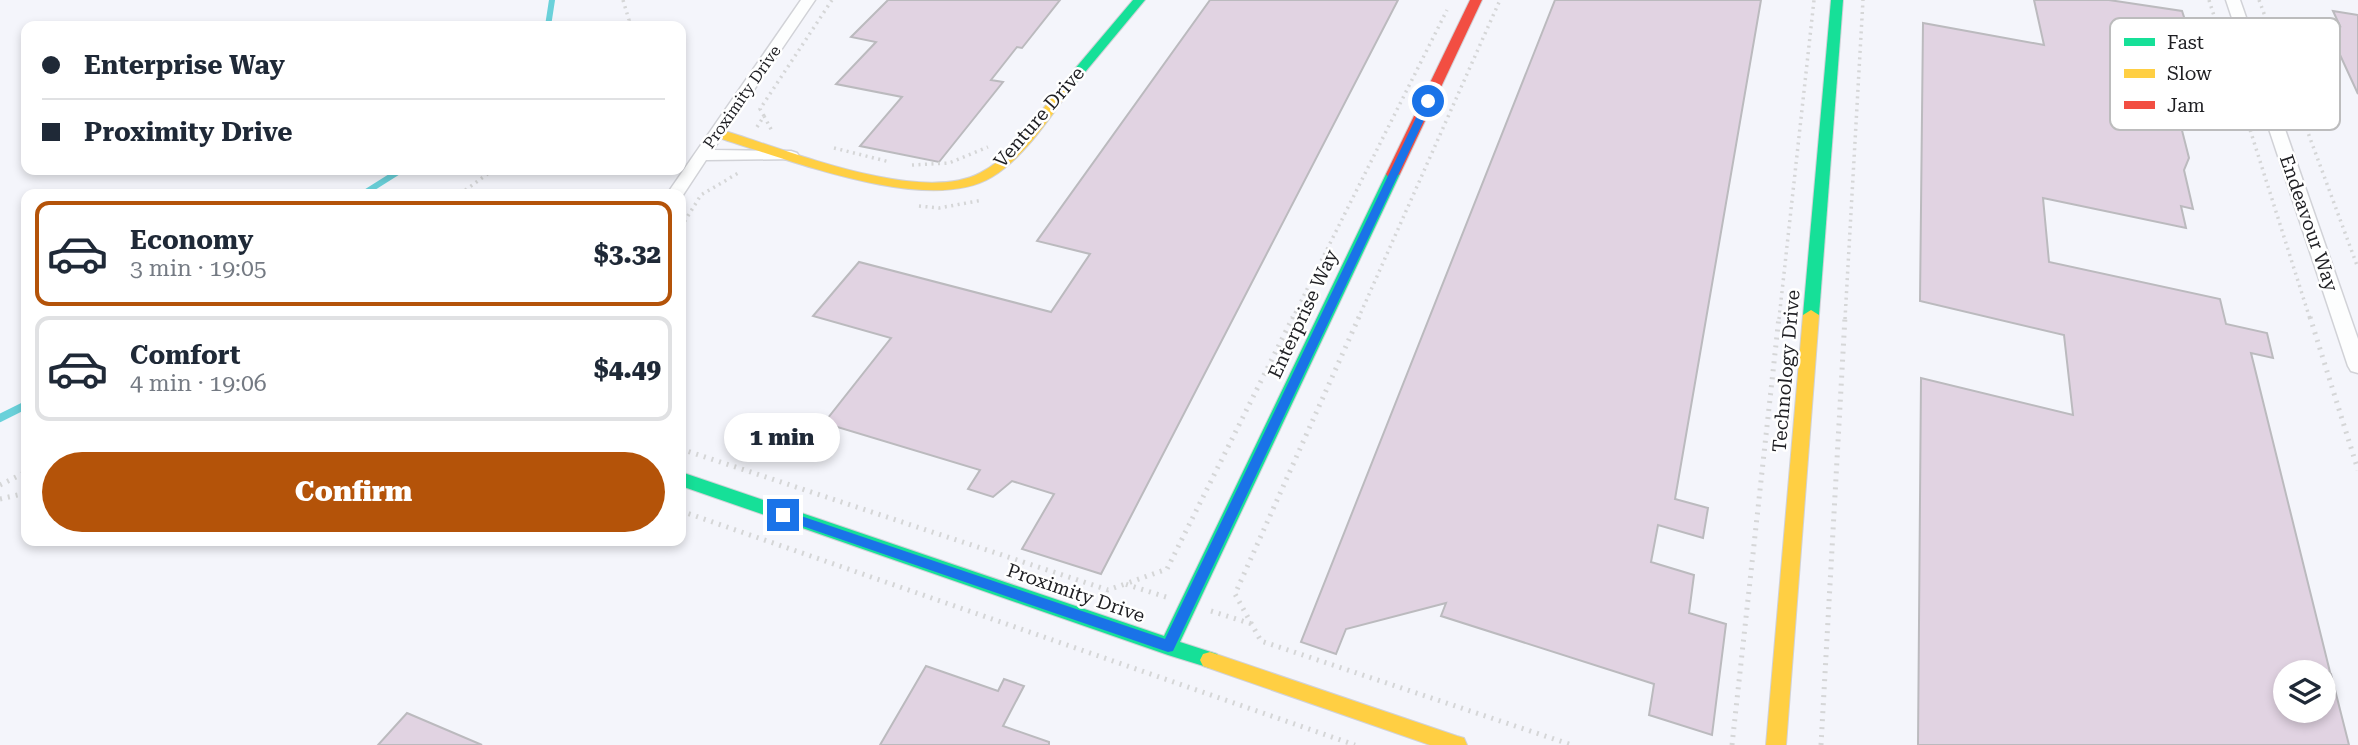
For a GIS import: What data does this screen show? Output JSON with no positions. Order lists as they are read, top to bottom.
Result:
{
  "streets": {
    "street": [
      "Proximity Drive",
      "Venture Drive",
      "Endeavour Way",
      "Enterprise Way",
      "Technology Drive"
    ]
  },
  "crossings": [
    ["Proximity Drive", "Venture Drive"],
    ["Proximity Drive", "Enterprise Way"]
  ],
  "legend": ["Fast", "Slow", "Jam"],
  "page": {
    "banner": ["Enterprise Way", "Proximity Drive"],
    "list": [
      {
        "name": "Economy",
        "note": "3 min · 19:05",
        "value": "$3.32"
      },
      {
        "name": "Comfort",
        "note": "4 min · 19:06",
        "value": "$4.49"
      }
    ],
    "bubble": "1 min",
    "buttons": "Confirm"
  }
}
